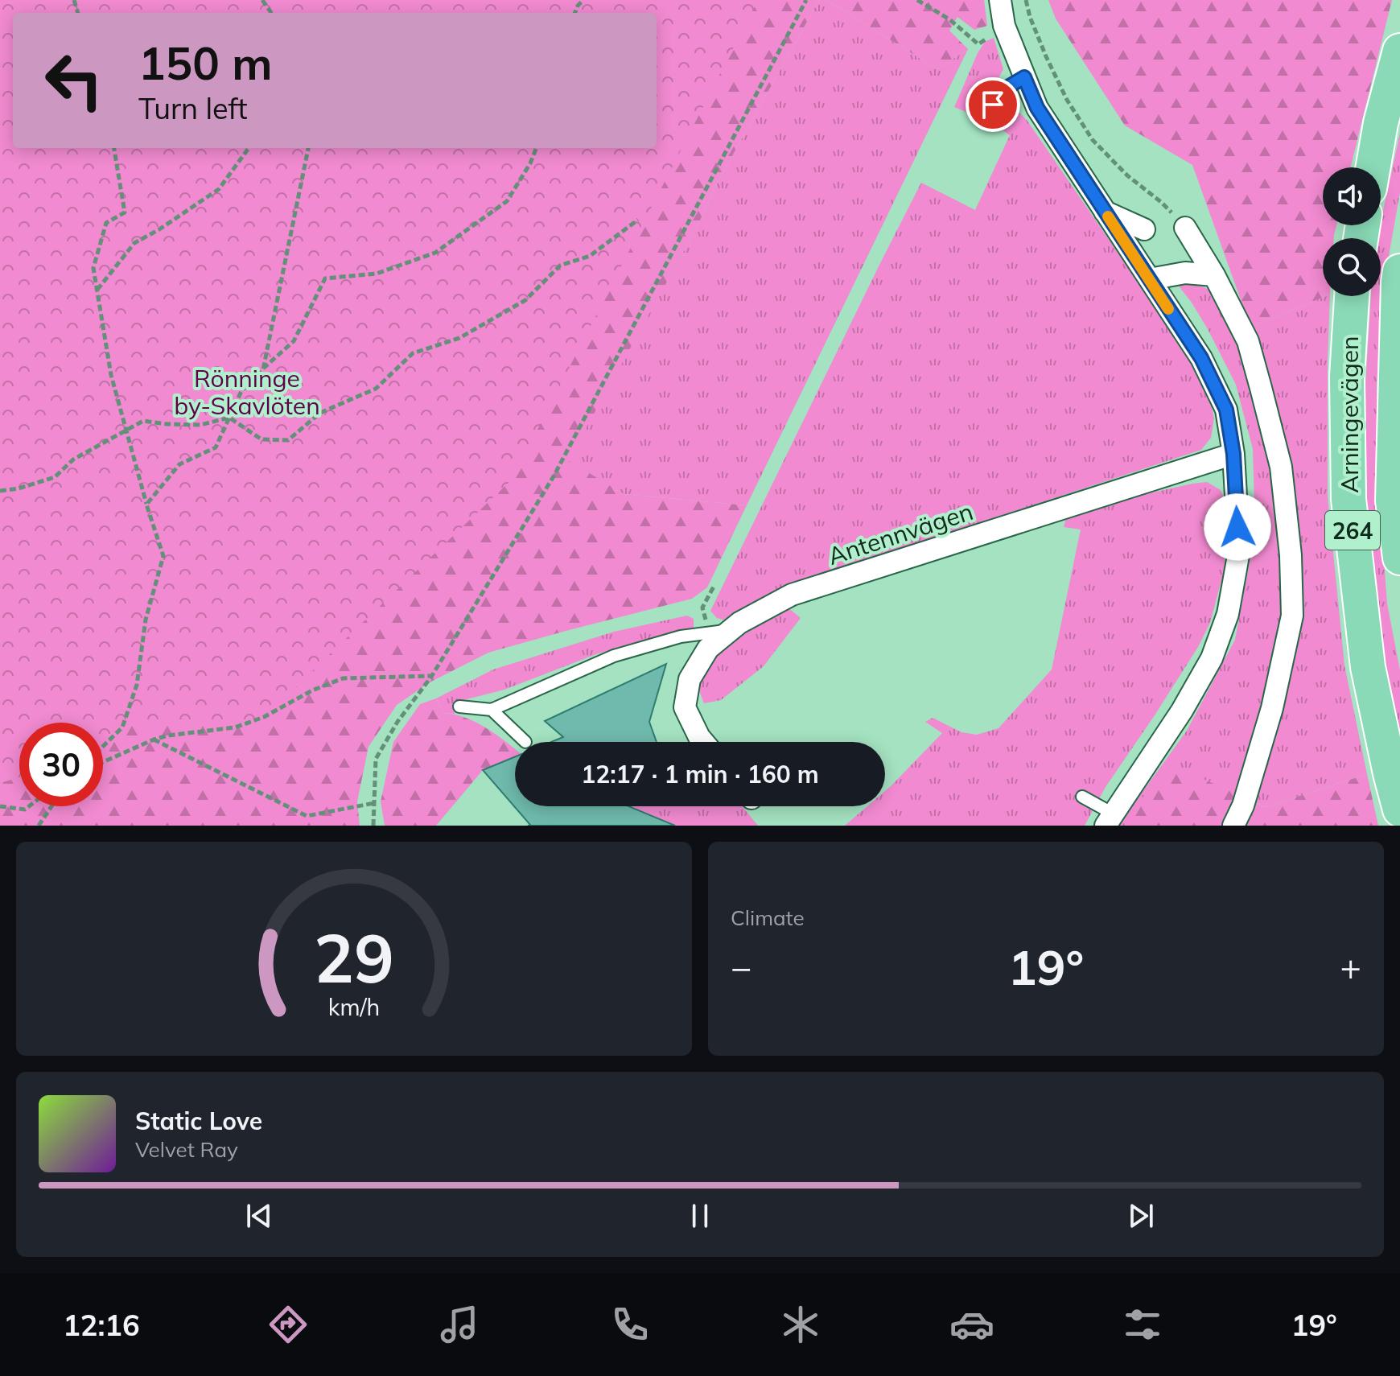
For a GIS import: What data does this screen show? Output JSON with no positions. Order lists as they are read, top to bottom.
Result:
{
  "streets": {
    "main road": ["Arningevägen", "264"],
    "street": ["Antennvägen"]
  },
  "parks": ["Rönninge by-Skavlöten"],
  "page": {
    "turn": ["150 m", "Turn left"],
    "limit": "30",
    "trip": "12:17 · 1 min · 160 m",
    "tile": "Climate",
    "heat": ["−", "19°", "+"],
    "song": ["Static Love", "Velvet Ray"],
    "tabs": ["12:16", "19°"],
    "gauge": ["29", "km/h"]
  }
}
